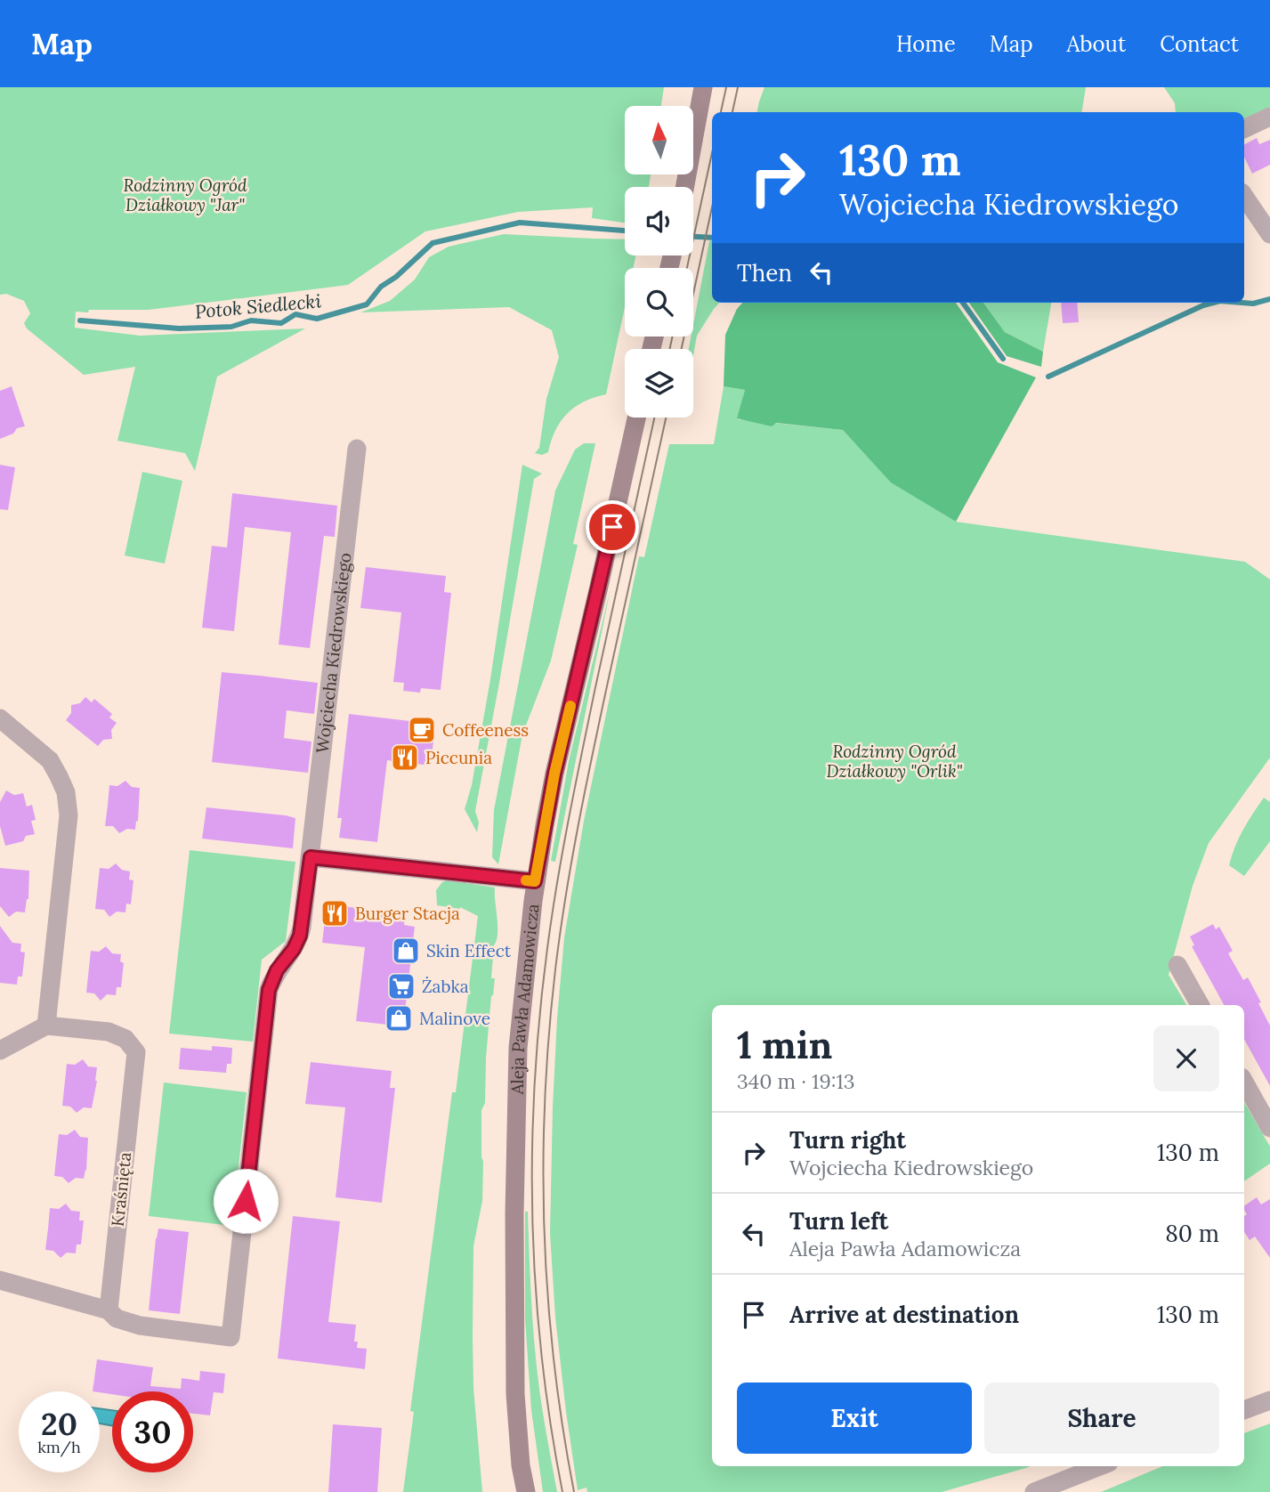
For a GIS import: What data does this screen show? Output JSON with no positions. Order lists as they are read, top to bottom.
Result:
{
  "streets": {
    "main road": ["Aleja Pawła Adamowicza"],
    "street": ["Wojciecha Kiedrowskiego", "Kraśnięta"]
  },
  "crossings": [
    ["Wojciecha Kiedrowskiego", "Kraśnięta"]
  ],
  "water": ["Potok Siedlecki"],
  "parks": ["Rodzinny Ogród Działkowy \"Jar\"", "Rodzinny Ogród Działkowy \"Orlik\""],
  "places": {
    "cafe": ["Coffeeness"],
    "restaurant": ["Piccunia", "Burger Stacja"],
    "shop": ["Skin Effect", "Malinove"],
    "supermarket": ["Żabka"]
  },
  "north": "top",
  "page": {
    "header": "Map",
    "nav": [
      "Home",
      "Map",
      "About",
      "Contact"
    ],
    "turn": ["130 m", "Wojciecha Kiedrowskiego"],
    "then": "Then",
    "heading": ["1 min", "340 m · 19:13"],
    "list": [
      {
        "name": "Turn right",
        "note": "Wojciecha Kiedrowskiego",
        "value": "130 m"
      },
      {
        "name": "Turn left",
        "note": "Aleja Pawła Adamowicza",
        "value": "80 m"
      },
      {
        "name": "Arrive at destination",
        "value": "130 m"
      }
    ],
    "buttons": ["Exit", "Share"],
    "speed": "20 km/h",
    "limit": "30"
  }
}
